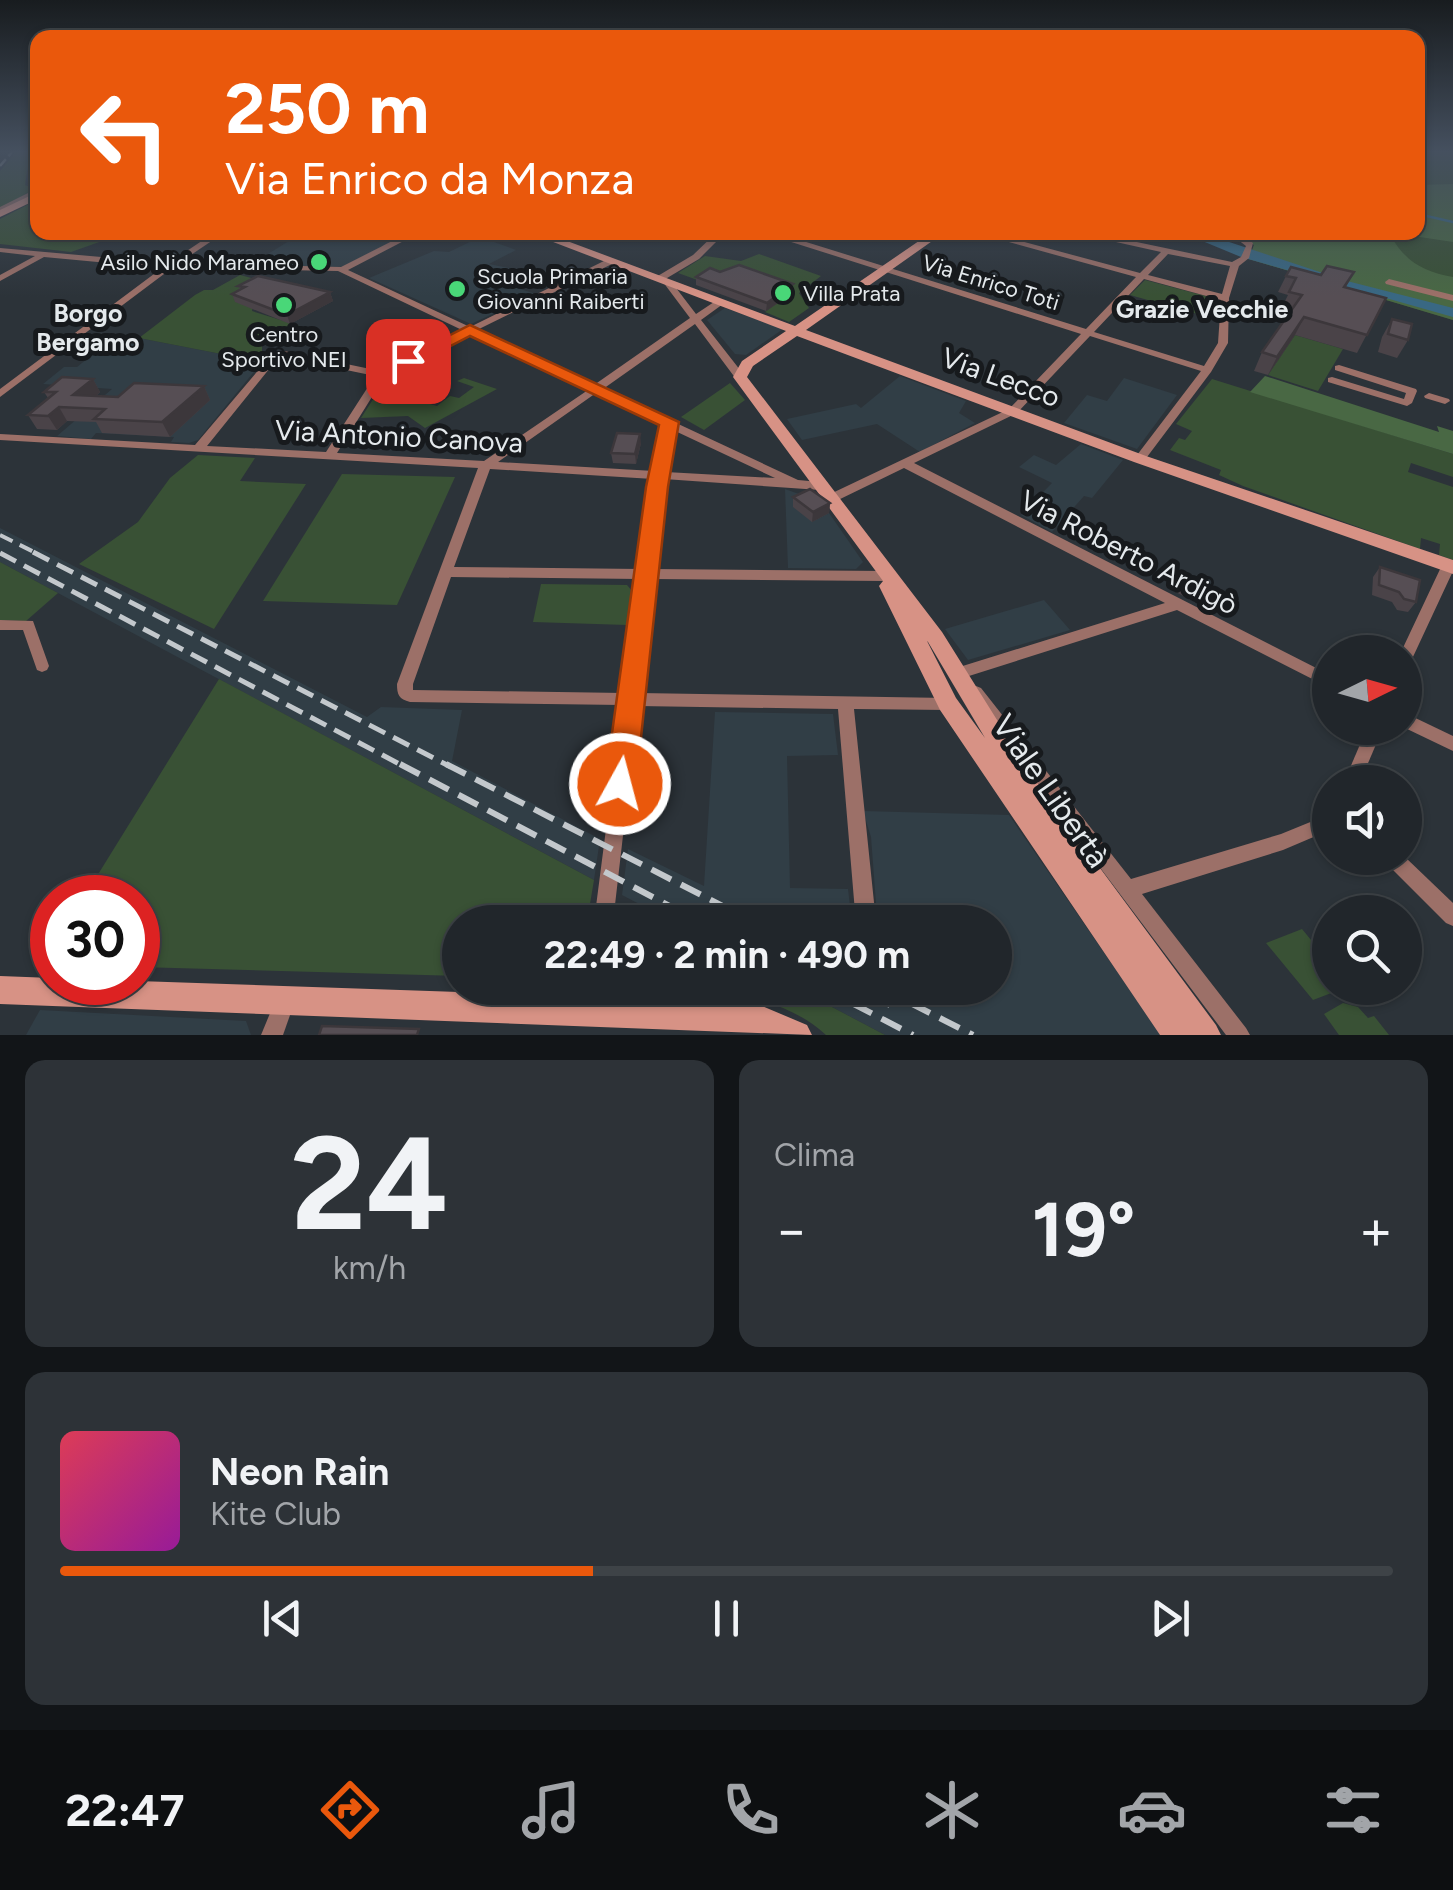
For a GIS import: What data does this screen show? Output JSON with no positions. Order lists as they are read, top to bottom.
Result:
{
  "streets": {
    "main road": ["Via Lecco", "Viale Libertà"],
    "street": ["Via Enrico Toti", "Via Antonio Canova", "Via Roberto Ardigò"]
  },
  "crossings": [
    ["Via Lecco", "Viale Libertà"],
    ["Via Antonio Canova", "Viale Libertà"]
  ],
  "districts": ["Grazie Vecchie", "Borgo Bergamo"],
  "places": [
    "Asilo Nido Marameo",
    "Scuola Primaria Giovanni Raiberti",
    "Villa Prata",
    "Centro Sportivo NEI"
  ],
  "north": "right",
  "page": {
    "turn": ["250 m", "Via Enrico da Monza"],
    "limit": "30",
    "trip": "22:49 · 2 min · 490 m",
    "tile": [
      ["24", "km/h"],
      "Clima"
    ],
    "heat": ["−", "19°", "+"],
    "song": ["Neon Rain", "Kite Club"],
    "tabs": "22:47"
  }
}
